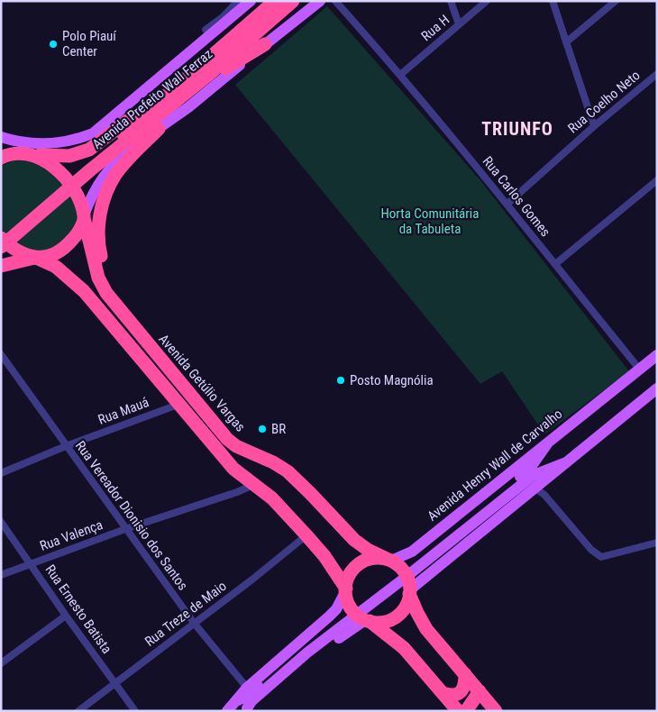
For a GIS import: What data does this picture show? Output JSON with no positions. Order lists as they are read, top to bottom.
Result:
{
  "streets": {
    "highway": ["Avenida Prefeito Wall Ferraz", "Avenida Getúlio Vargas", "Avenida Henry Wall de Carvalho"],
    "street": [
      "Rua H",
      "Rua Coelho Neto",
      "Rua Carlos Gomes",
      "Rua Mauá",
      "Rua Vereador Dionisio dos Santos",
      "Rua Valença",
      "Rua Ernesto Batista",
      "Rua Treze de Maio"
    ]
  },
  "crossings": [
    ["Rua H", "Rua Carlos Gomes"],
    ["Avenida Prefeito Wall Ferraz", "Avenida Getúlio Vargas"],
    ["Rua Coelho Neto", "Rua Carlos Gomes"],
    ["Rua Carlos Gomes", "Avenida Henry Wall de Carvalho"],
    ["Avenida Getúlio Vargas", "Avenida Henry Wall de Carvalho"],
    ["Rua Mauá", "Rua Vereador Dionisio dos Santos"],
    ["Rua Vereador Dionisio dos Santos", "Rua Valença"],
    ["Rua Vereador Dionisio dos Santos", "Rua Treze de Maio"],
    ["Rua Valença", "Rua Ernesto Batista"],
    ["Rua Ernesto Batista", "Rua Treze de Maio"]
  ],
  "districts": ["TRIUNFO"],
  "parks": ["Horta Comunitária da Tabuleta"],
  "places": ["Polo Piauí Center", "Posto Magnólia", "BR"]
}
